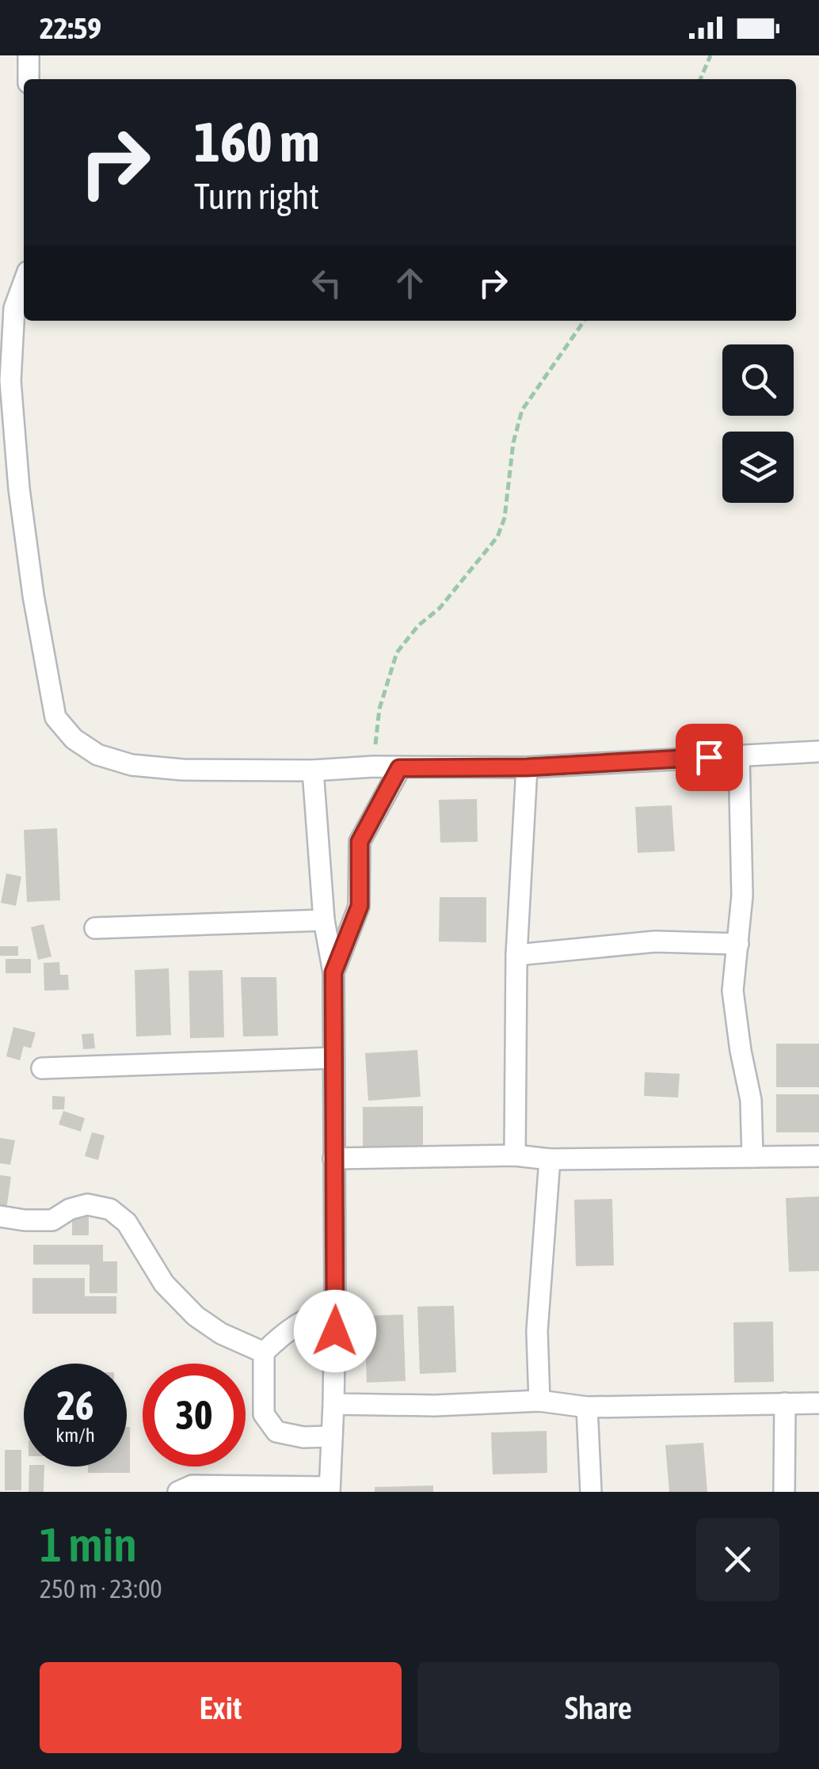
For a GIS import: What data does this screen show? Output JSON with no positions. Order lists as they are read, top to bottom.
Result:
{
  "page": {
    "status": "22:59",
    "turn": ["160 m", "Turn right"],
    "speed": "26 km/h",
    "limit": "30",
    "heading": ["1 min", "250 m · 23:00"],
    "buttons": ["Exit", "Share"]
  }
}
